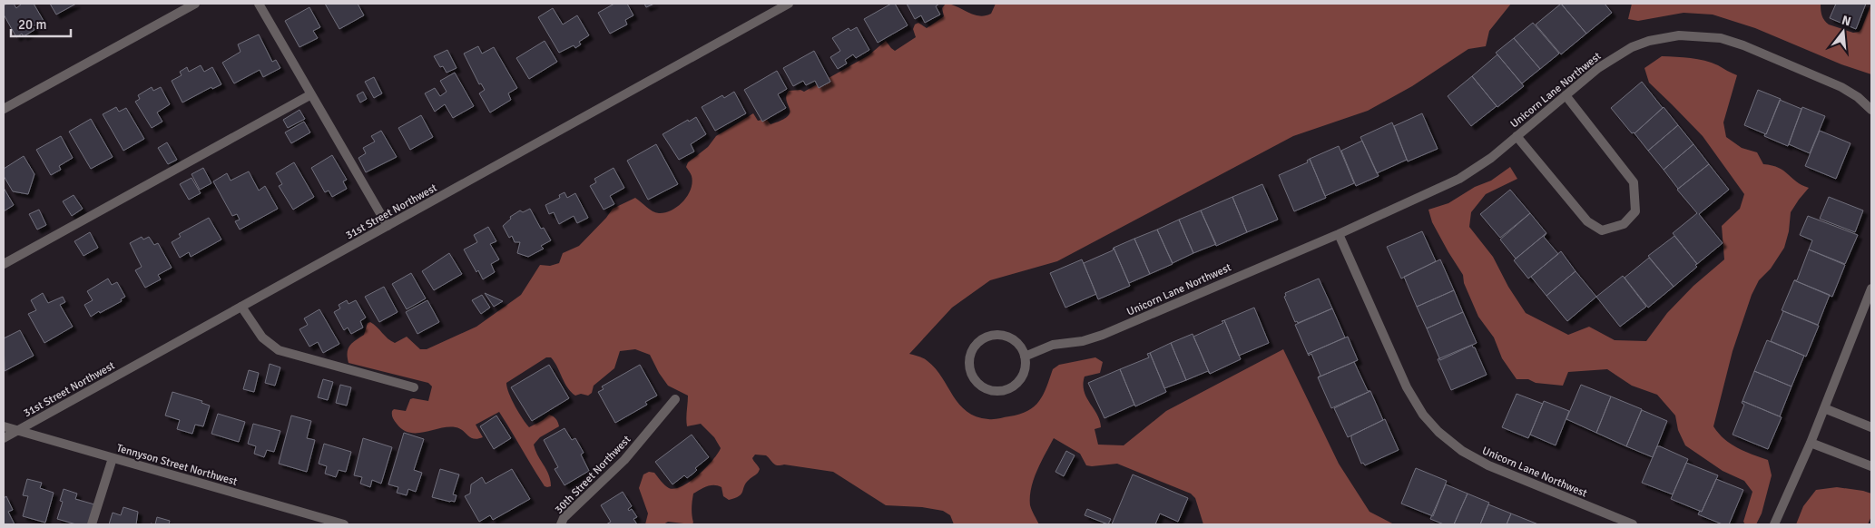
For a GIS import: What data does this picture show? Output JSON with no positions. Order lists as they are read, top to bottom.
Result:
{
  "streets": {
    "street": [
      "Unicorn Lane Northwest",
      "31st Street Northwest",
      "Tennyson Street Northwest",
      "30th Street Northwest"
    ]
  },
  "crossings": [
    ["31st Street Northwest", "Tennyson Street Northwest"]
  ],
  "scale_bar": "20 m",
  "north": "top"
}
